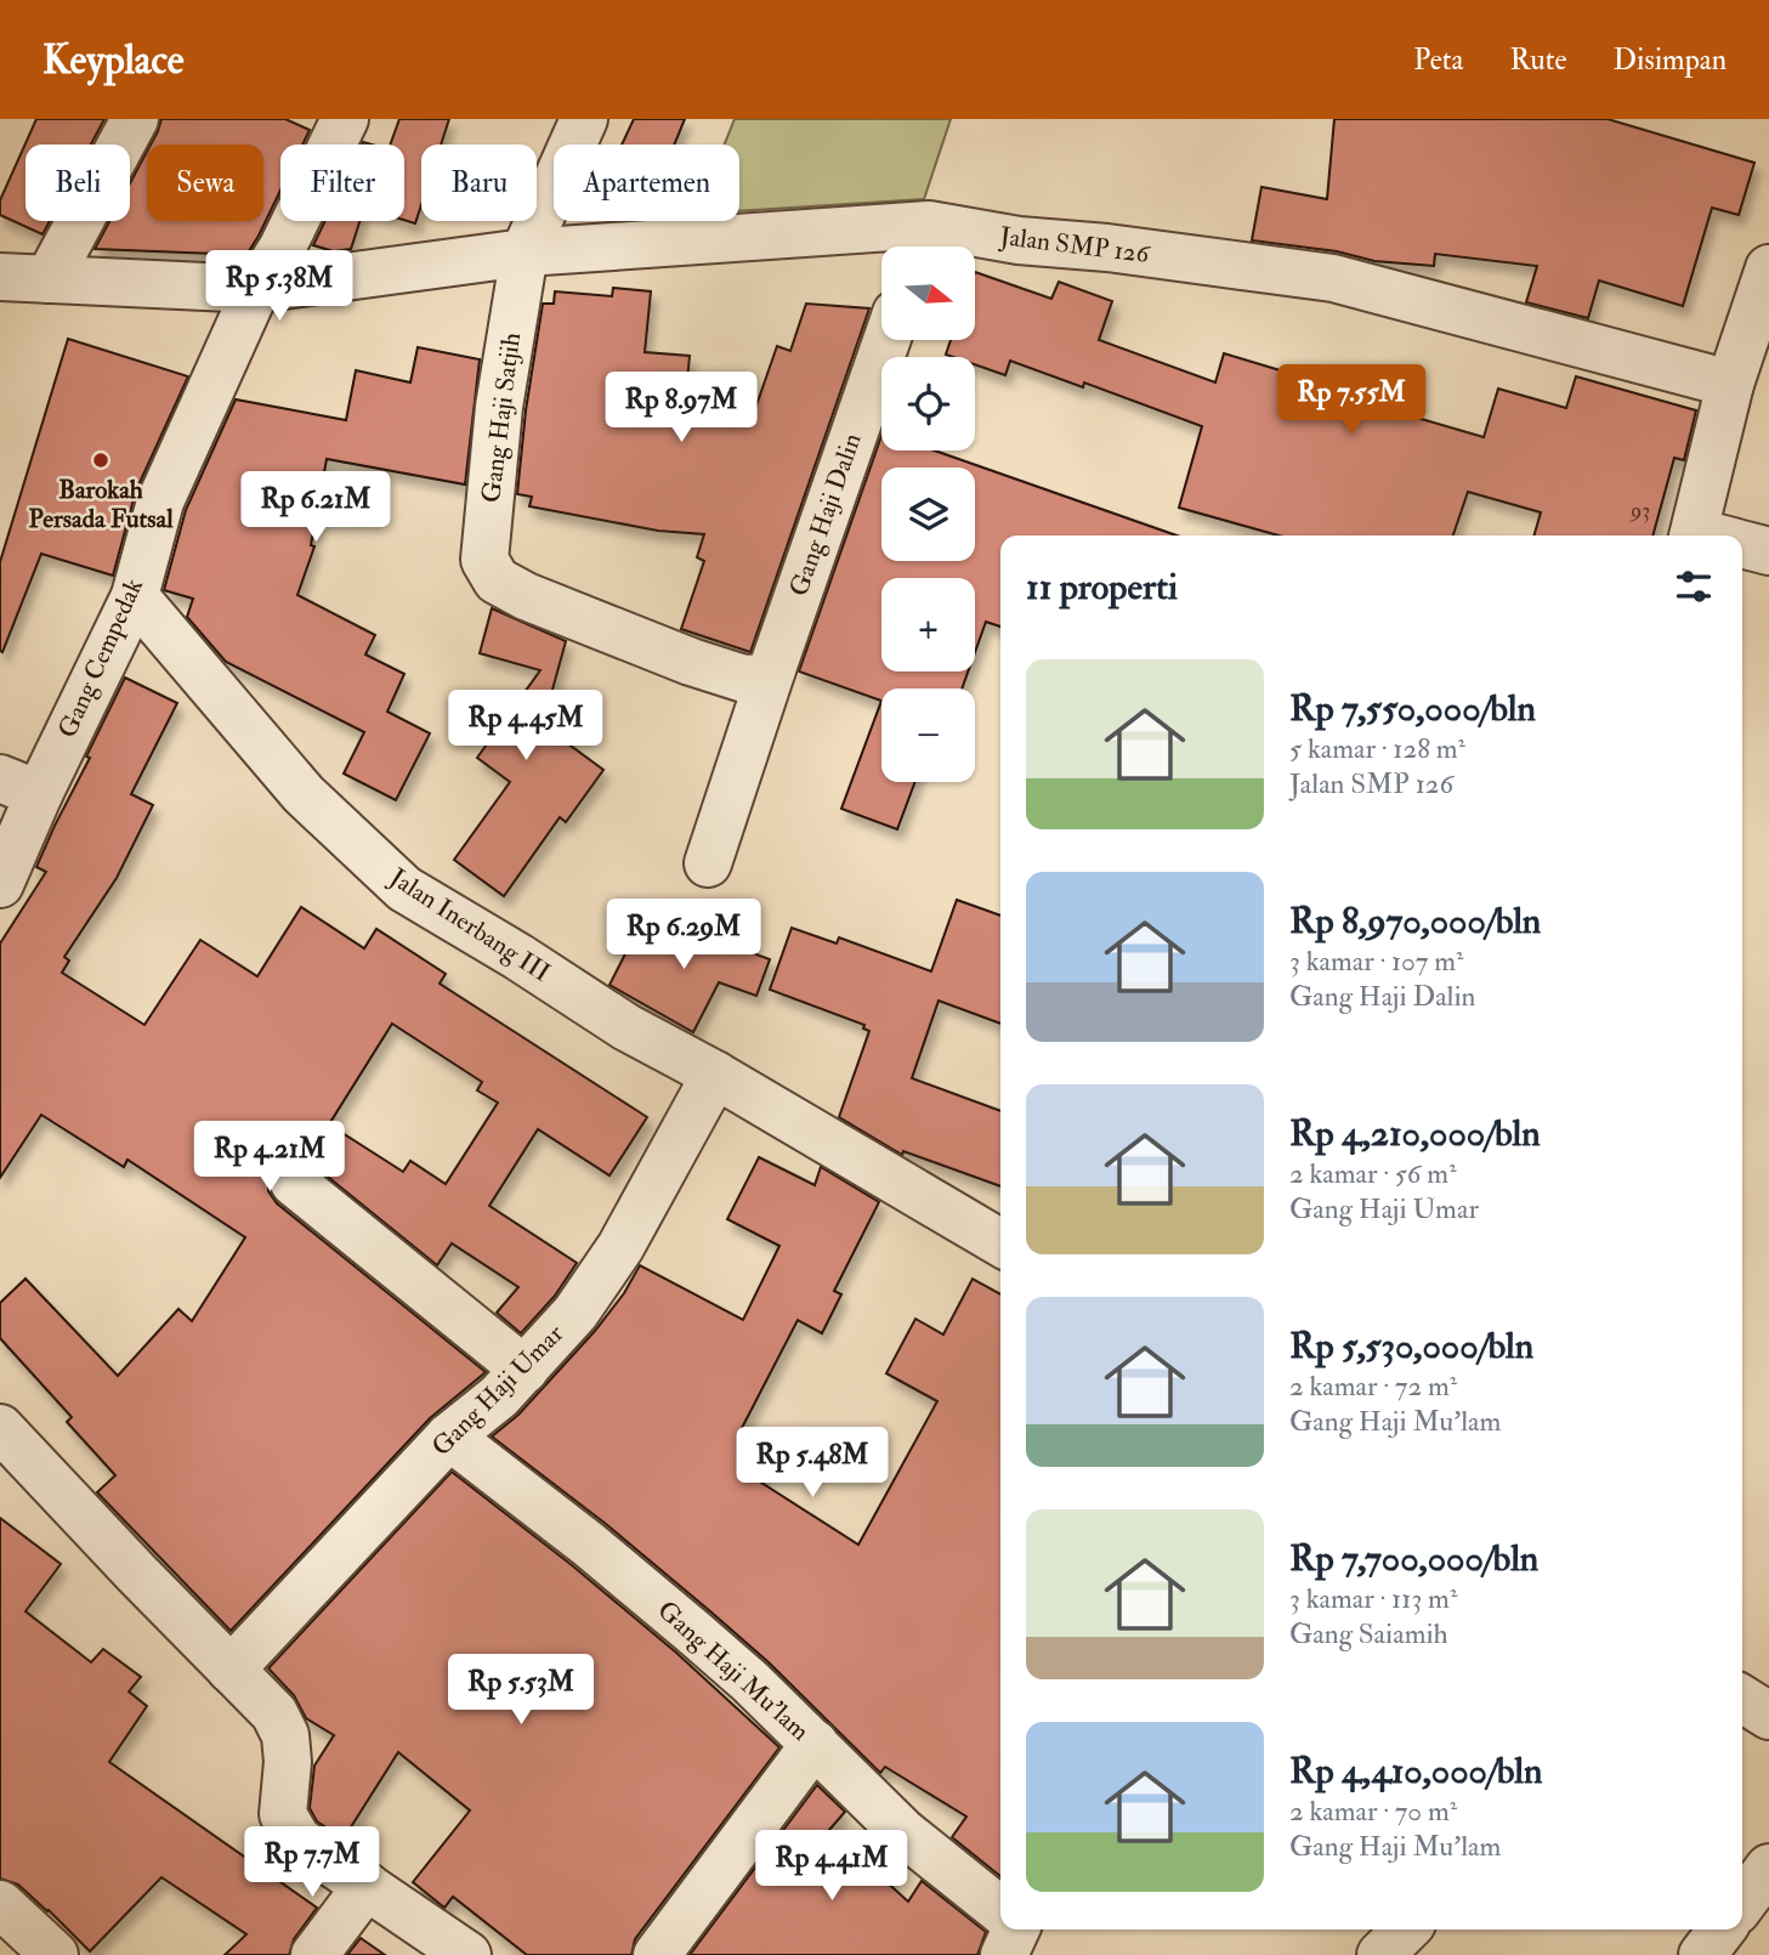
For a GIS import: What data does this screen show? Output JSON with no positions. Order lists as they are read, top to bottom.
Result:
{
  "streets": {
    "street": [
      "Jalan SMP 126",
      "Gang Haji Satjih",
      "Gang Haji Dalin",
      "Gang Cempedak",
      "Jalan Inerbang III",
      "Gang Haji Umar",
      "Gang Haji Mu'lam"
    ]
  },
  "crossings": [
    ["Jalan SMP 126", "Gang Haji Satjih"],
    ["Jalan SMP 126", "Gang Cempedak"],
    ["Gang Haji Satjih", "Gang Haji Dalin"],
    ["Gang Cempedak", "Jalan Inerbang III"],
    ["Jalan Inerbang III", "Gang Haji Umar"],
    ["Gang Haji Umar", "Gang Haji Mu'lam"]
  ],
  "places": ["Barokah Persada Futsal"],
  "house_numbers": ["93"],
  "north": "right",
  "page": {
    "header": "Keyplace",
    "nav": ["Peta", "Rute", "Disimpan"],
    "chip": [
      "Beli",
      "Sewa",
      "Filter",
      "Baru",
      "Apartemen"
    ],
    "map_buttons": ["+", "−"],
    "price": [
      "Rp 5.38M",
      "Rp 7.55M",
      "Rp 8.97M",
      "Rp 6.21M",
      "Rp 4.45M",
      "Rp 6.29M",
      "Rp 4.21M",
      "Rp 5.48M",
      "Rp 5.53M",
      "Rp 7.7M",
      "Rp 4.41M"
    ],
    "heading": "11 properti",
    "list": [
      {
        "name": "Rp 7,550,000/bln",
        "note": "5 kamar · 128 m² · Jalan SMP 126"
      },
      {
        "name": "Rp 8,970,000/bln",
        "note": "3 kamar · 107 m² · Gang Haji Dalin"
      },
      {
        "name": "Rp 4,210,000/bln",
        "note": "2 kamar · 56 m² · Gang Haji Umar"
      },
      {
        "name": "Rp 5,530,000/bln",
        "note": "2 kamar · 72 m² · Gang Haji Mu'lam"
      },
      {
        "name": "Rp 7,700,000/bln",
        "note": "3 kamar · 113 m² · Gang Saiamih"
      },
      {
        "name": "Rp 4,410,000/bln",
        "note": "2 kamar · 70 m² · Gang Haji Mu'lam"
      }
    ]
  }
}
